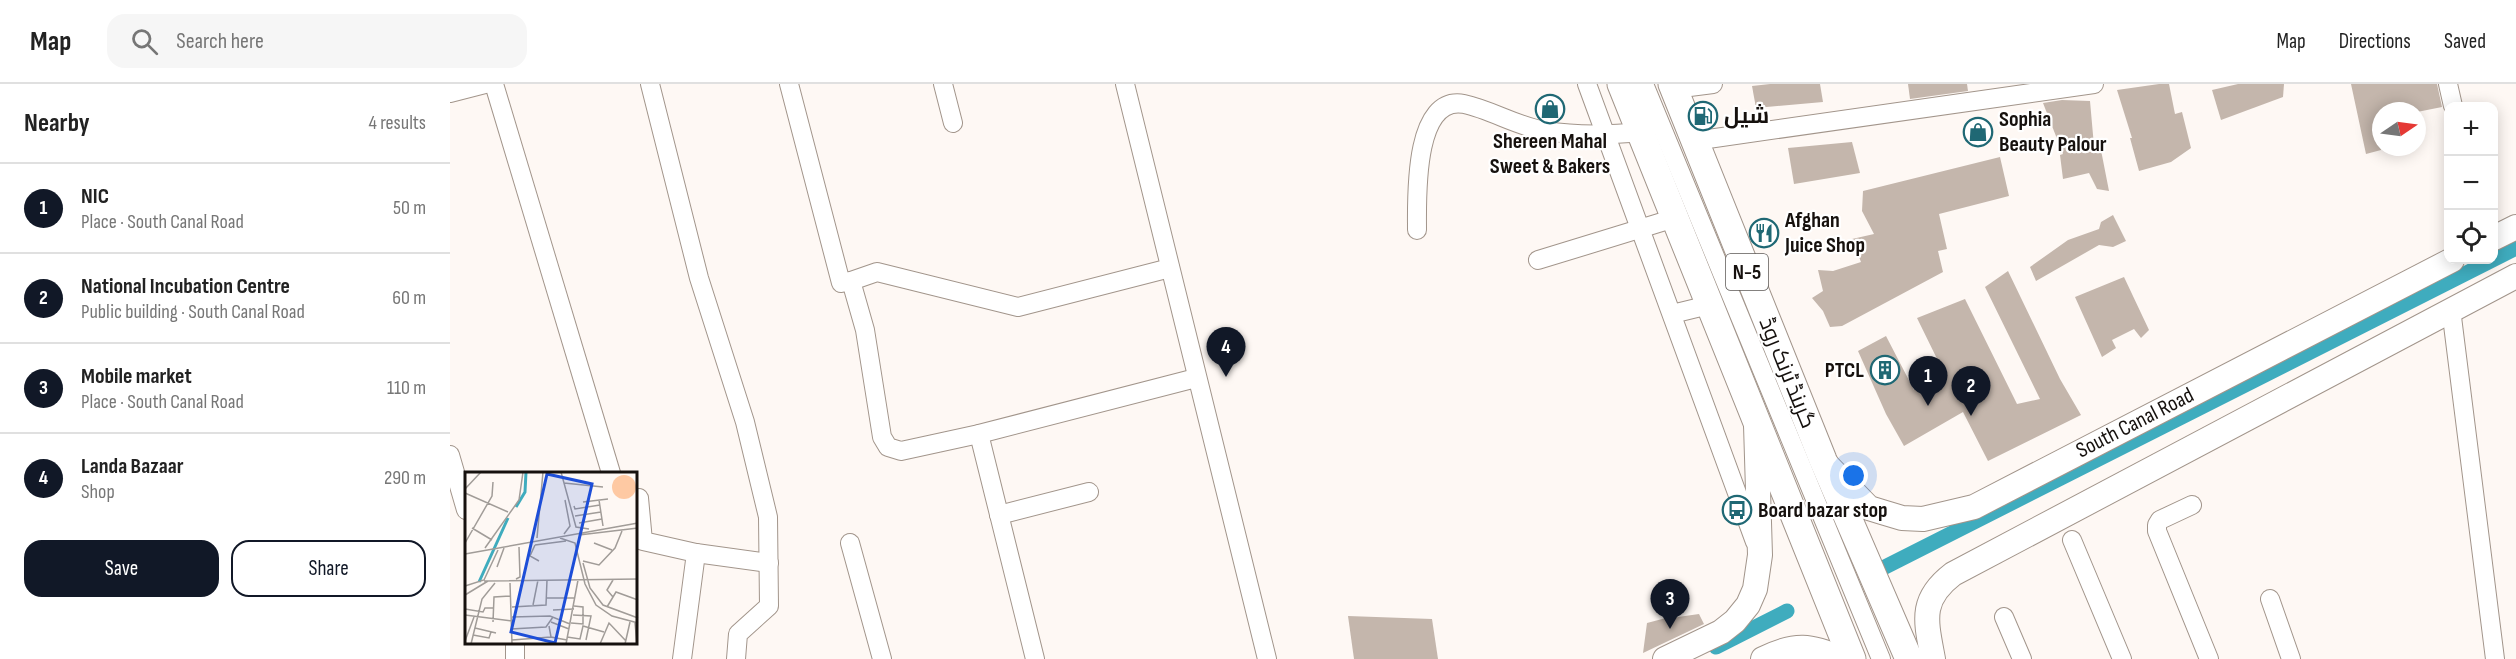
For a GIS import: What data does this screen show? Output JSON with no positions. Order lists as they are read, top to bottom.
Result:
{
  "streets": {
    "highway": ["N-5", "گرینڈ ٹرنک روڈ"],
    "main road": ["South Canal Road"]
  },
  "crossings": [
    ["گرینڈ ٹرنک روڈ", "South Canal Road"]
  ],
  "places": {
    "shop": ["Shereen Mahal Sweet & Bakers", "Sophia Beauty Palour"],
    "fuel station": ["شیل"],
    "restaurant": ["Afghan Juice Shop"],
    "building": ["PTCL"],
    "bus stop": ["Board bazar stop"]
  },
  "north": "right",
  "page": {
    "header": "Map",
    "search": "Search here",
    "nav": ["Map", "Directions", "Saved"],
    "heading": ["Nearby", "4 results"],
    "map_buttons": ["+", "−"],
    "list": [
      {
        "mark": "1",
        "name": "NIC",
        "note": "Place · South Canal Road",
        "value": "50 m"
      },
      {
        "mark": "2",
        "name": "National Incubation Centre",
        "note": "Public building · South Canal Road",
        "value": "60 m"
      },
      {
        "mark": "3",
        "name": "Mobile market",
        "note": "Place · South Canal Road",
        "value": "110 m"
      },
      {
        "mark": "4",
        "name": "Landa Bazaar",
        "note": "Shop",
        "value": "290 m"
      }
    ],
    "pins": [
      "4",
      "1",
      "2",
      "3"
    ],
    "buttons": ["Save", "Share"]
  }
}
